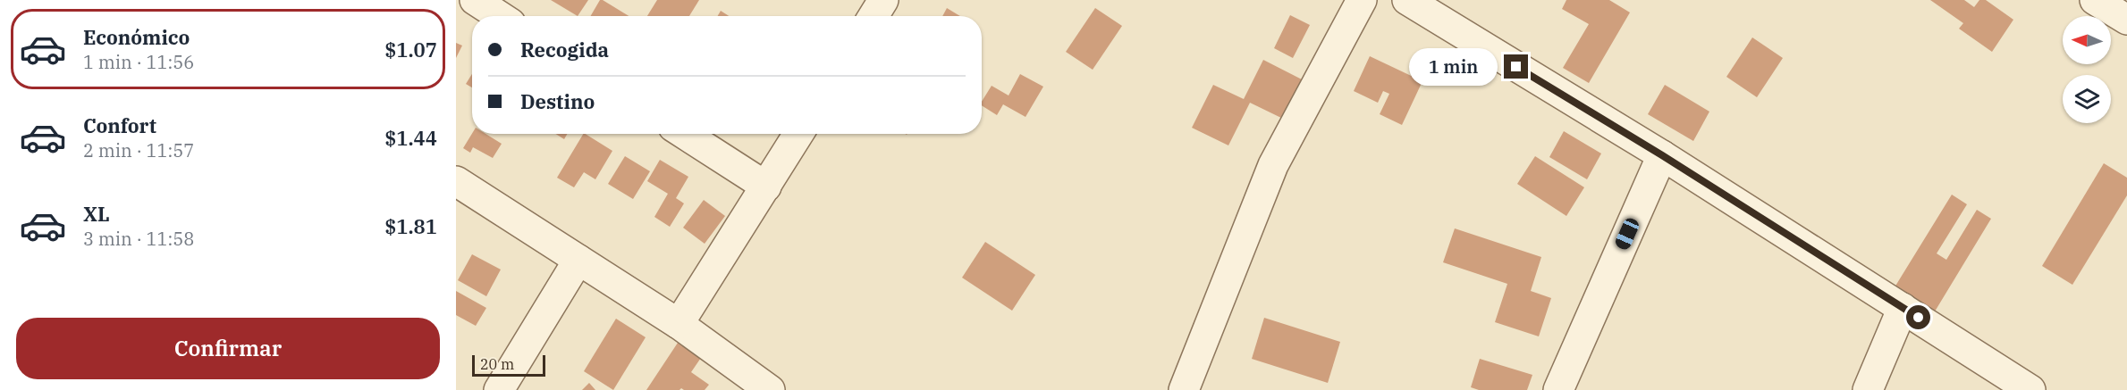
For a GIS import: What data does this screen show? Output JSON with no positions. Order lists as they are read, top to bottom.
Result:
{
  "scale_bar": "20 m",
  "north": "left",
  "page": {
    "list": [
      {
        "name": "Económico",
        "note": "1 min · 11:56",
        "value": "$1.07"
      },
      {
        "name": "Confort",
        "note": "2 min · 11:57",
        "value": "$1.44"
      },
      {
        "name": "XL",
        "note": "3 min · 11:58",
        "value": "$1.81"
      }
    ],
    "banner": ["Recogida", "Destino"],
    "bubble": "1 min",
    "buttons": "Confirmar",
    "scale": "20 m"
  }
}
